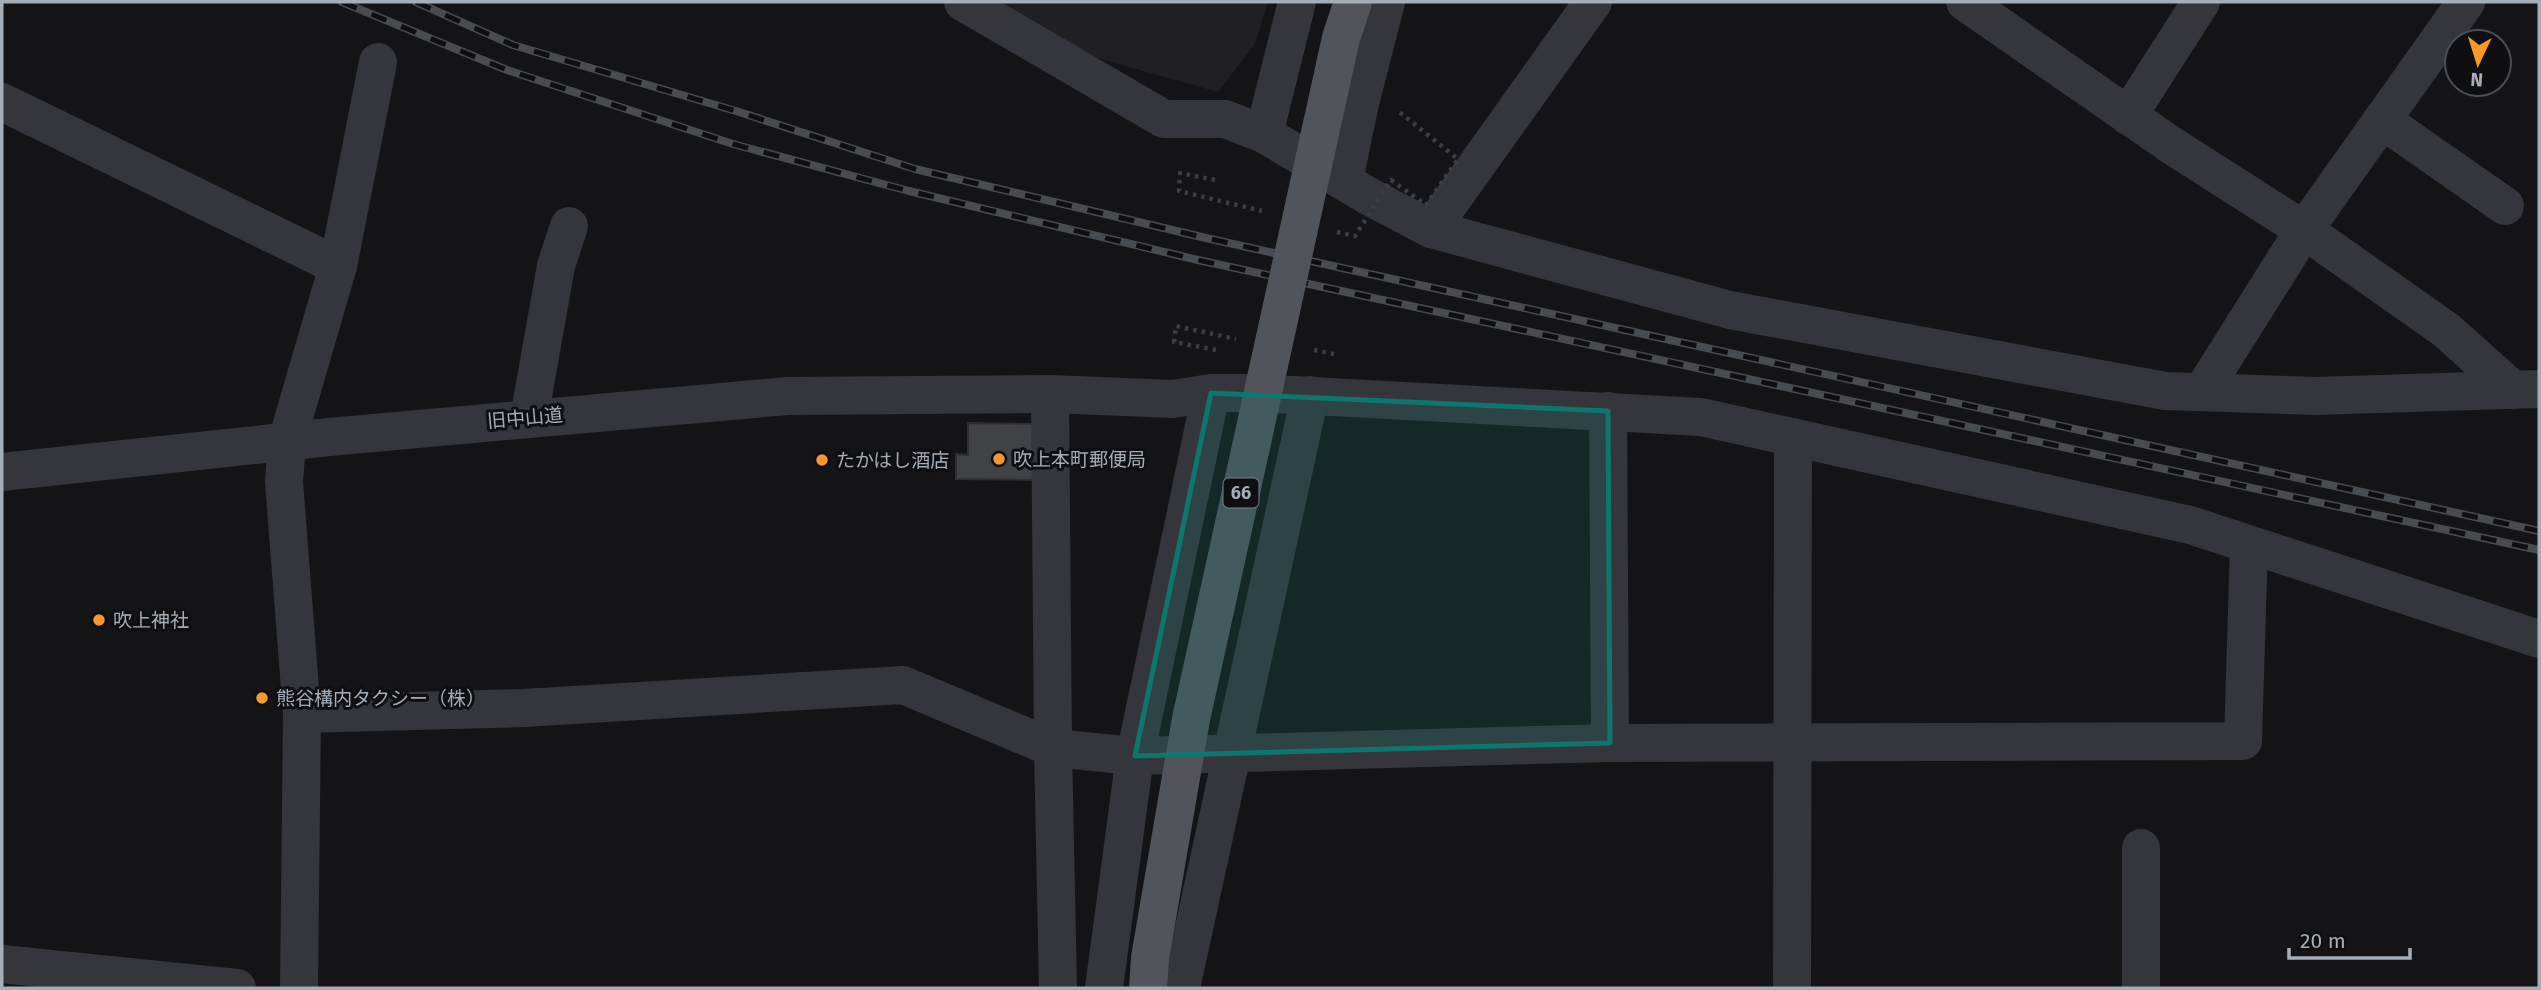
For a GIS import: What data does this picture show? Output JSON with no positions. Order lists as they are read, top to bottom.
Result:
{
  "streets": {
    "main road": ["66"],
    "street": ["旧中山道"]
  },
  "places": [
    "吹上本町郵便局",
    "たかはし酒店",
    "吹上神社",
    "熊谷構内タクシー（株）"
  ],
  "scale_bar": "20 m",
  "north": "bottom"
}
